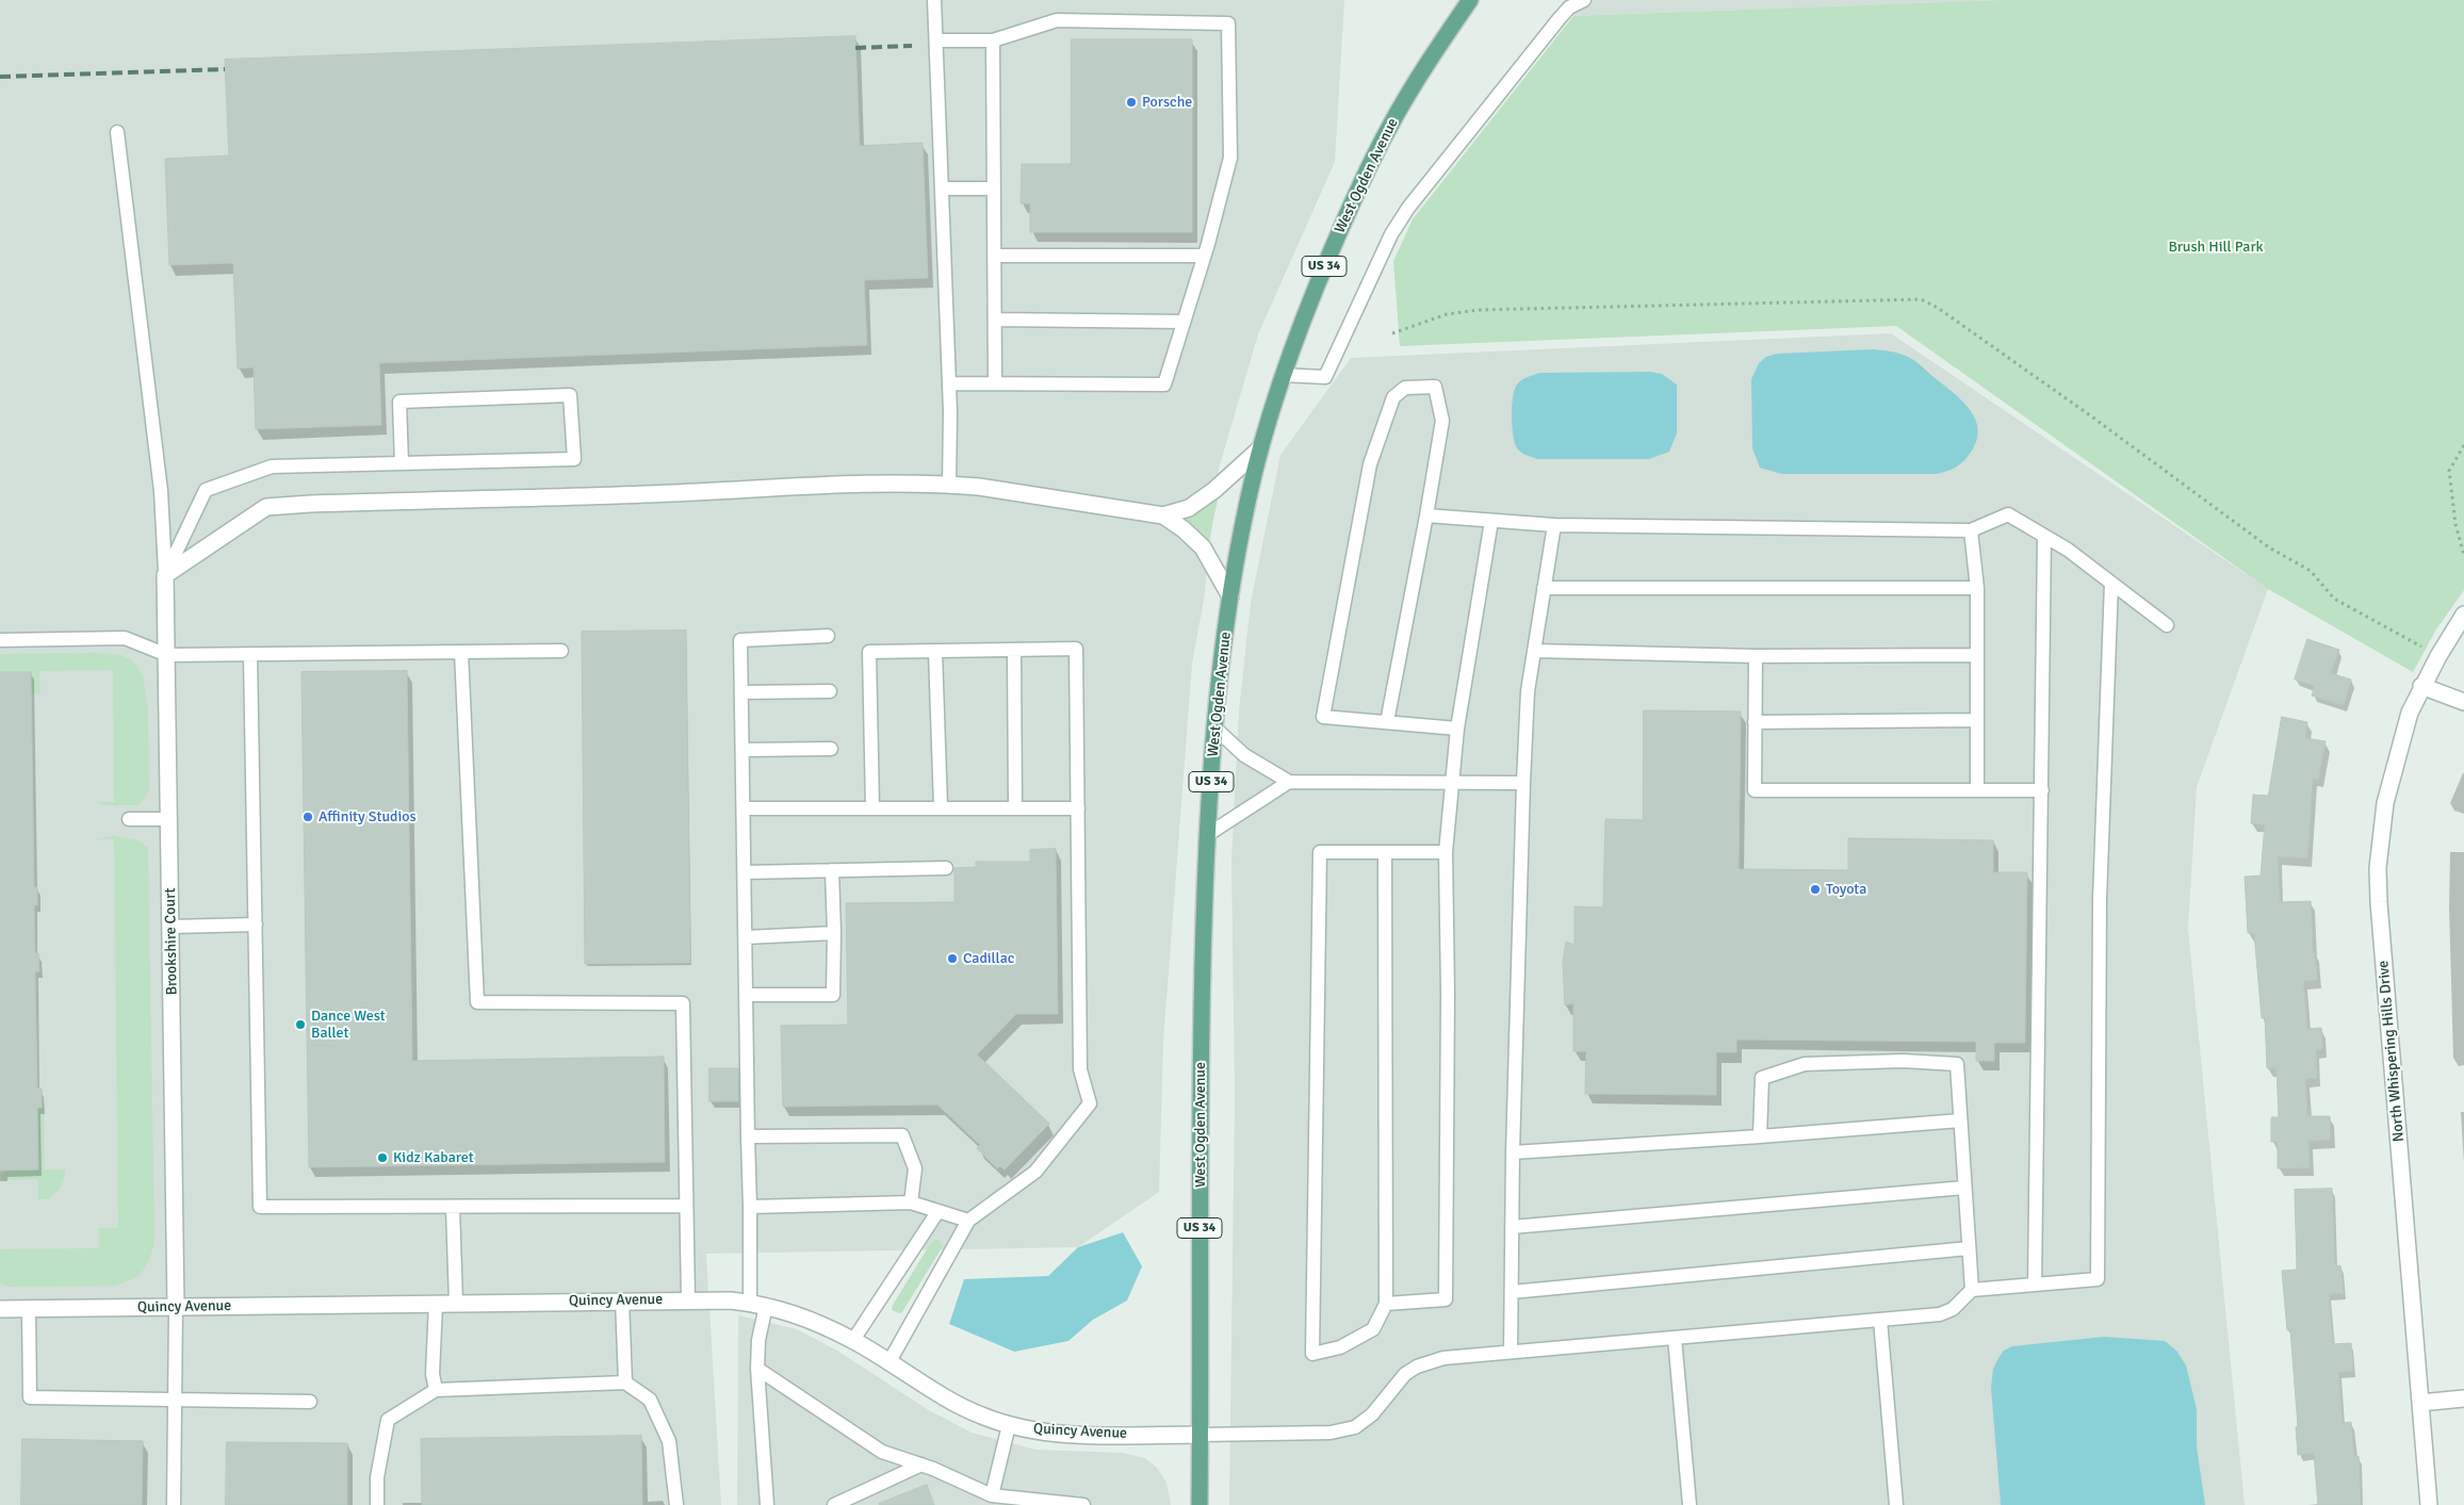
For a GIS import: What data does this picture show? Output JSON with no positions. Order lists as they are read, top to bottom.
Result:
{
  "streets": {
    "main road": ["West Ogden Avenue", "US 34"],
    "street": ["Brookshire Court", "North Whispering Hills Drive", "Quincy Avenue"]
  },
  "crossings": [
    ["West Ogden Avenue", "Quincy Avenue"],
    ["Brookshire Court", "Quincy Avenue"]
  ],
  "parks": ["Brush Hill Park"],
  "places": [
    "Porsche",
    "Affinity Studios",
    "Toyota",
    "Cadillac",
    "Dance West Ballet",
    "Kidz Kabaret"
  ]
}
